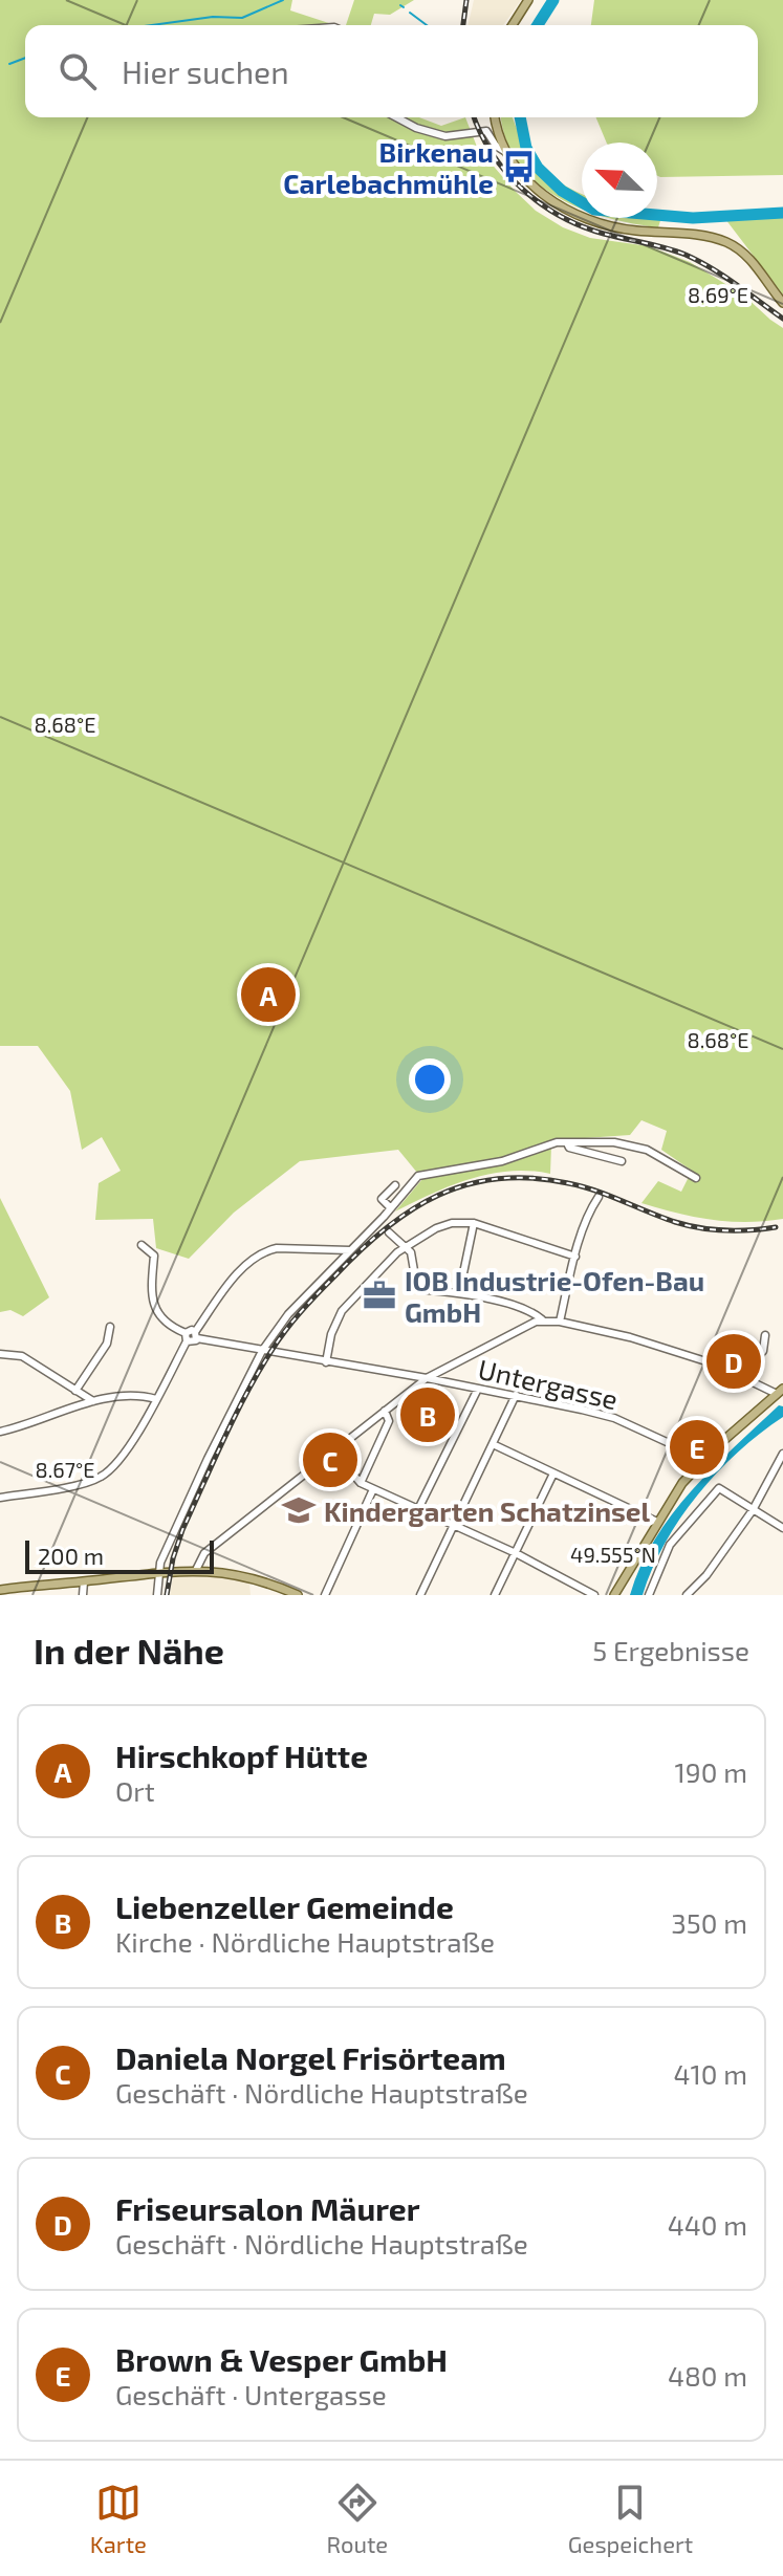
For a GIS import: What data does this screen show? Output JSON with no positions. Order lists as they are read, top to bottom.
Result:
{
  "streets": {
    "street": ["Untergasse"]
  },
  "places": {
    "bus stop": ["Birkenau Carlebachmühle"],
    "office": ["IOB Industrie-Ofen-Bau GmbH"],
    "school or university": ["Kindergarten Schatzinsel"]
  },
  "scale_bar": "200 m",
  "north": "top left",
  "page": {
    "search": "Hier suchen",
    "pins": [
      "A",
      "D",
      "B",
      "E",
      "C"
    ],
    "scale": "200 m",
    "heading": ["In der Nähe", "5 Ergebnisse"],
    "list": [
      {
        "mark": "A",
        "name": "Hirschkopf Hütte",
        "note": "Ort",
        "value": "190 m"
      },
      {
        "mark": "B",
        "name": "Liebenzeller Gemeinde",
        "note": "Kirche · Nördliche Hauptstraße",
        "value": "350 m"
      },
      {
        "mark": "C",
        "name": "Daniela Norgel Frisörteam",
        "note": "Geschäft · Nördliche Hauptstraße",
        "value": "410 m"
      },
      {
        "mark": "D",
        "name": "Friseursalon Mäurer",
        "note": "Geschäft · Nördliche Hauptstraße",
        "value": "440 m"
      },
      {
        "mark": "E",
        "name": "Brown & Vesper GmbH",
        "note": "Geschäft · Untergasse",
        "value": "480 m"
      }
    ],
    "nav": ["Karte", "Route", "Gespeichert"]
  },
  "coordinates": [
    "8.69°E",
    "8.68°E",
    "8.67°E",
    "49.555°N"
  ]
}
